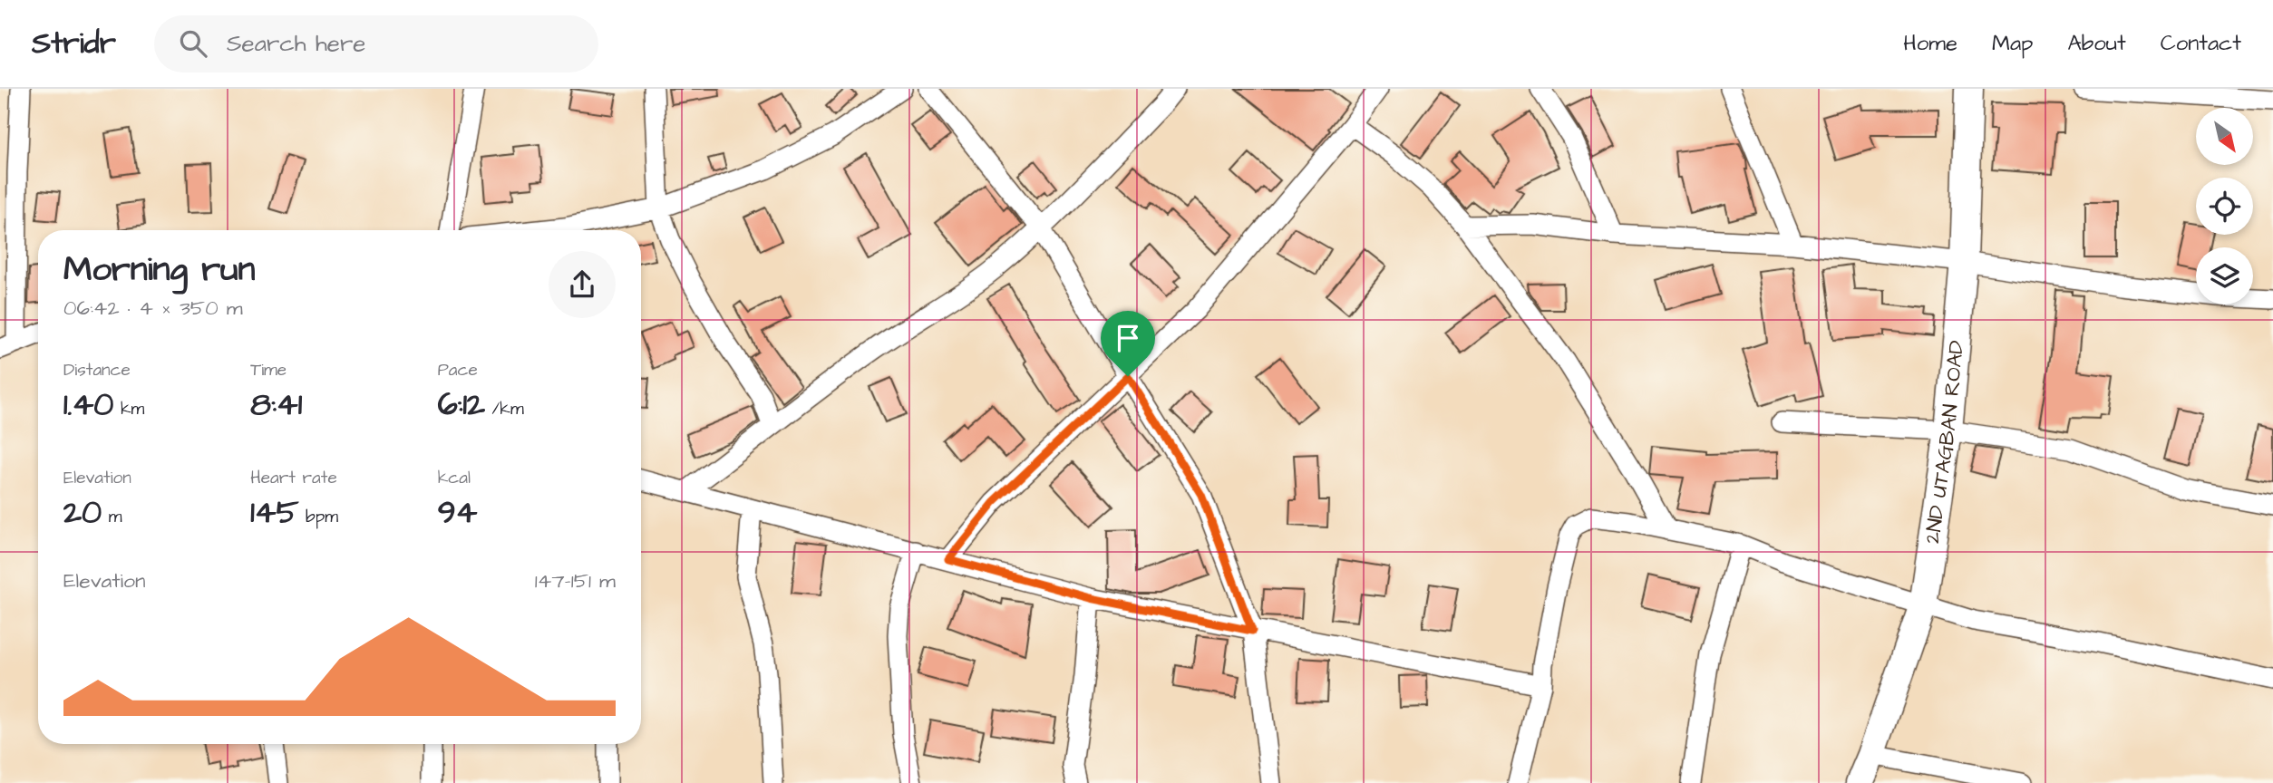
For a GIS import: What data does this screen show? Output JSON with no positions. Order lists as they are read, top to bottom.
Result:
{
  "streets": {
    "street": ["2ND UTAGBAN ROAD"]
  },
  "north": "bottom right",
  "page": {
    "header": "Stridr",
    "search": "Search here",
    "nav": [
      "Home",
      "Map",
      "About",
      "Contact"
    ],
    "heading": ["Morning run", "06:42 · 4 × 350 m"],
    "stats": [
      ["Distance", "1.40 km"],
      ["Time", "8:41"],
      ["Pace", "6:12 /km"],
      ["Elevation", "20 m"],
      ["Heart rate", "145 bpm"],
      ["kcal", "94"]
    ],
    "chart": ["Elevation", "147–151 m"]
  }
}
